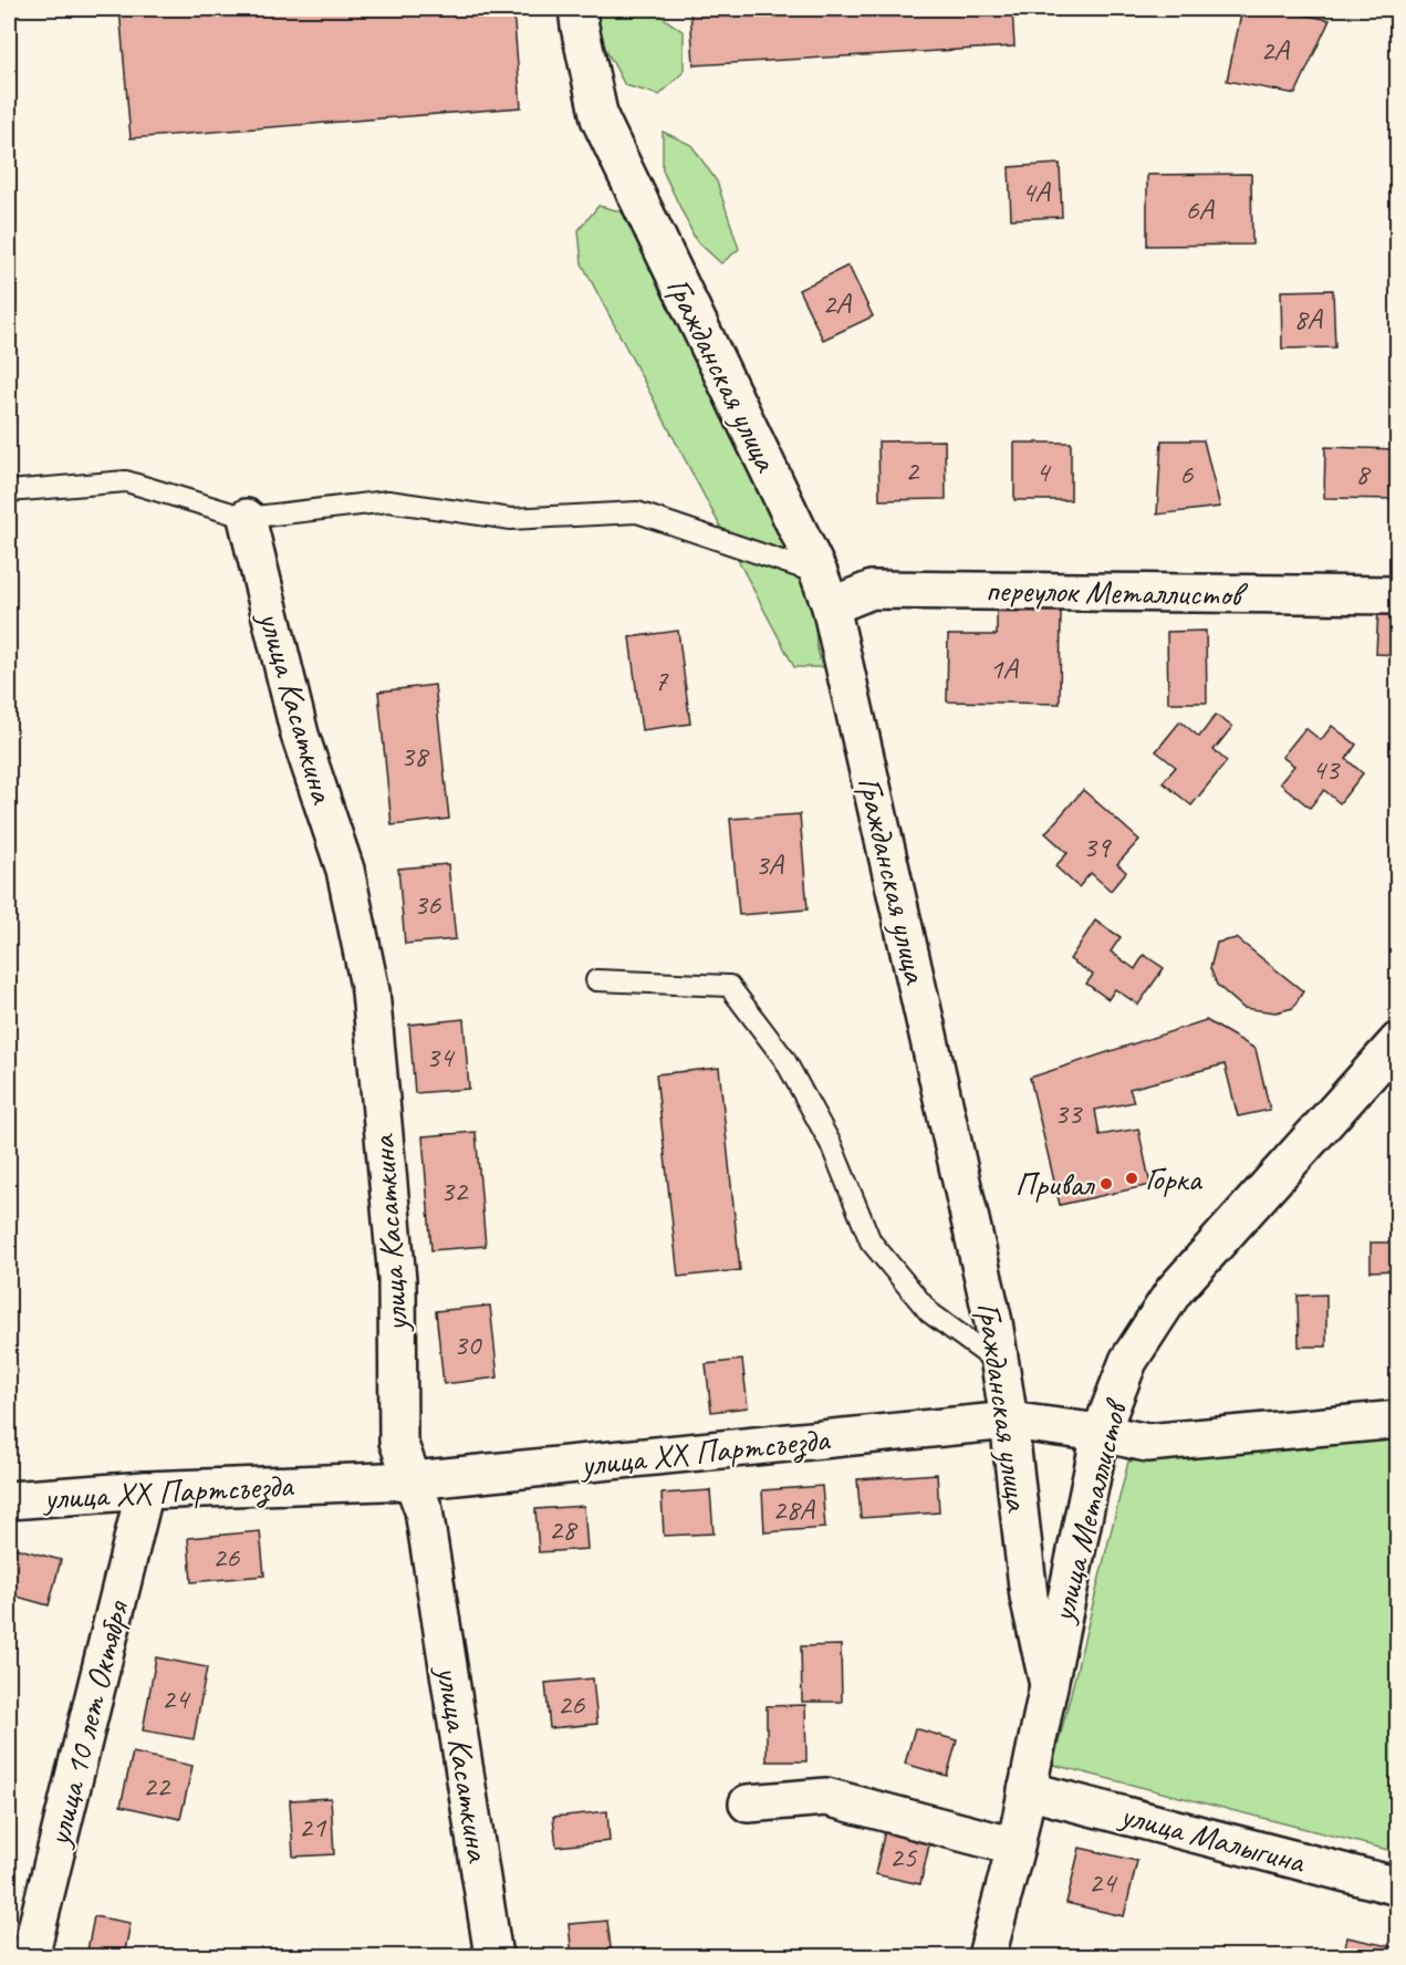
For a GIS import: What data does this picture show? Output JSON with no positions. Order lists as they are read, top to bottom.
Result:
{
  "streets": {
    "street": [
      "Гражданская улица",
      "переулок Металлистов",
      "улица Касаткина",
      "улица XX Партсъезда",
      "улица Металлистов",
      "улица 10 лет Октября",
      "улица Малыгина"
    ]
  },
  "crossings": [
    ["Гражданская улица", "переулок Металлистов"],
    ["Гражданская улица", "улица XX Партсъезда"],
    ["Гражданская улица", "улица Металлистов"],
    ["улица Касаткина", "улица XX Партсъезда"],
    ["улица XX Партсъезда", "улица Металлистов"],
    ["улица XX Партсъезда", "улица 10 лет Октября"],
    ["улица Металлистов", "улица Малыгина"]
  ],
  "places": ["Горка", "Привал"],
  "house_numbers": [
    "2А",
    "4А",
    "6А",
    "2А",
    "8А",
    "2",
    "4",
    "6",
    "8",
    "1А",
    "7",
    "38",
    "43",
    "39",
    "3А",
    "36",
    "34",
    "33",
    "32",
    "30",
    "28А",
    "28",
    "26",
    "24",
    "26",
    "22",
    "21",
    "25",
    "24"
  ]
}
